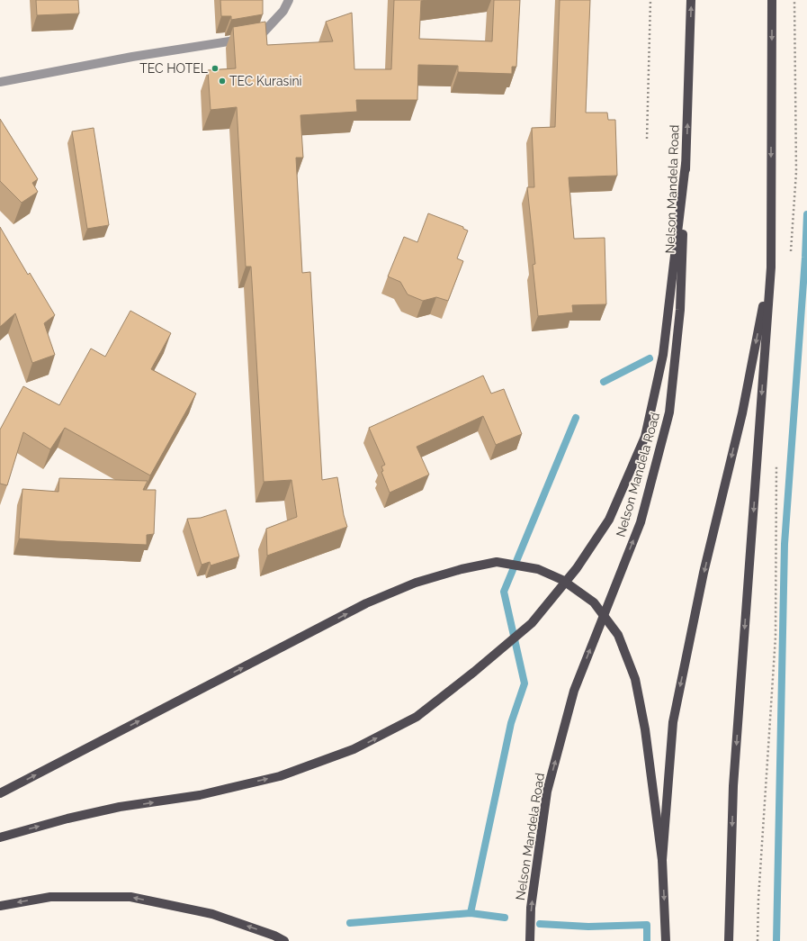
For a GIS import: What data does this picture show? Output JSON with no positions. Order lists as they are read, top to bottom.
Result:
{
  "streets": {
    "main road": ["Nelson Mandela Road"]
  },
  "one_way": ["Nelson Mandela Road"],
  "places": ["TEC HOTEL", "TEC Kurasini"]
}
